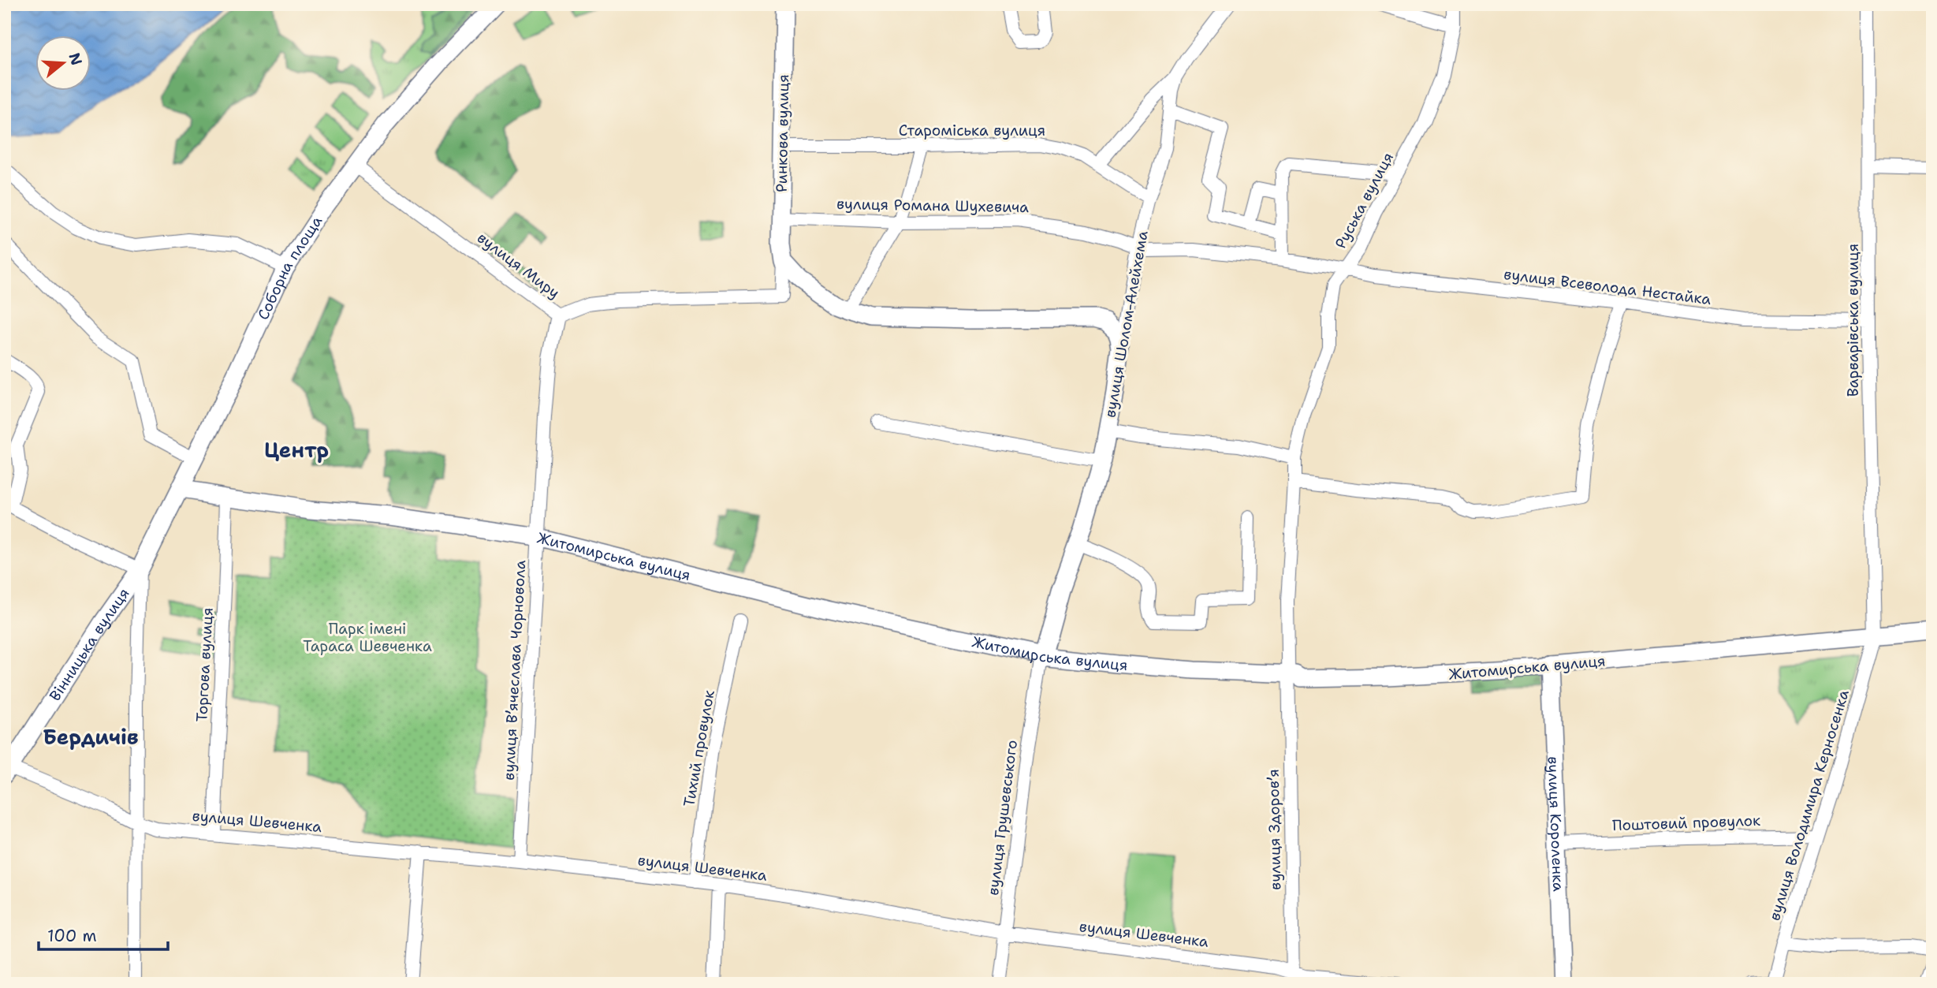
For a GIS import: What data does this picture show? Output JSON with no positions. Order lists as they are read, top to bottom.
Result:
{
  "streets": {
    "main road": [
      "Ринкова вулиця",
      "Соборна площа",
      "вулиця Шолом-Алейхема",
      "Житомирська вулиця",
      "Вінницька вулиця",
      "вулиця Короленка"
    ],
    "street": [
      "Староміська вулиця",
      "Руська вулиця",
      "вулиця Романа Шухевича",
      "вулиця Миру",
      "вулиця Всеволода Нестайка",
      "Варварівська вулиця",
      "Торгова вулиця",
      "вулиця Вʼячеслава Чорновола",
      "Тихий провулок",
      "вулиця Володимира Керносенка",
      "вулиця Грушевського",
      "вулиця Шевченка",
      "Поштовий провулок",
      "вулиця Здоровʼя"
    ]
  },
  "crossings": [
    ["Староміська вулиця", "Ринкова вулиця"],
    ["Староміська вулиця", "вулиця Шолом-Алейхема"],
    ["Ринкова вулиця", "вулиця Романа Шухевича"],
    ["Ринкова вулиця", "вулиця Миру"],
    ["Руська вулиця", "вулиця Романа Шухевича"],
    ["Руська вулиця", "вулиця Всеволода Нестайка"],
    ["Руська вулиця", "Житомирська вулиця"],
    ["Руська вулиця", "вулиця Здоровʼя"],
    ["вулиця Романа Шухевича", "вулиця Всеволода Нестайка"],
    ["вулиця Романа Шухевича", "вулиця Шолом-Алейхема"],
    ["вулиця Миру", "Соборна площа"],
    ["вулиця Миру", "вулиця Вʼячеслава Чорновола"],
    ["Соборна площа", "Житомирська вулиця"],
    ["Соборна площа", "Вінницька вулиця"],
    ["вулиця Всеволода Нестайка", "Варварівська вулиця"],
    ["Варварівська вулиця", "Житомирська вулиця"],
    ["Варварівська вулиця", "вулиця Володимира Керносенка"],
    ["вулиця Шолом-Алейхема", "Житомирська вулиця"],
    ["вулиця Шолом-Алейхема", "вулиця Грушевського"],
    ["Житомирська вулиця", "Торгова вулиця"],
    ["Житомирська вулиця", "вулиця Вʼячеслава Чорновола"],
    ["Житомирська вулиця", "вулиця Володимира Керносенка"],
    ["Житомирська вулиця", "вулиця Грушевського"],
    ["Житомирська вулиця", "вулиця Короленка"],
    ["Житомирська вулиця", "вулиця Здоровʼя"],
    ["Вінницька вулиця", "вулиця Шевченка"],
    ["Торгова вулиця", "вулиця Шевченка"],
    ["вулиця Вʼячеслава Чорновола", "вулиця Шевченка"],
    ["Тихий провулок", "вулиця Шевченка"],
    ["вулиця Володимира Керносенка", "Поштовий провулок"],
    ["вулиця Грушевського", "вулиця Шевченка"],
    ["вулиця Шевченка", "вулиця Здоровʼя"],
    ["Поштовий провулок", "вулиця Короленка"]
  ],
  "districts": ["Центр", "Бердичів"],
  "parks": ["Парк імені Тараса Шевченка"],
  "scale_bar": "100 m",
  "north": "right"
}
